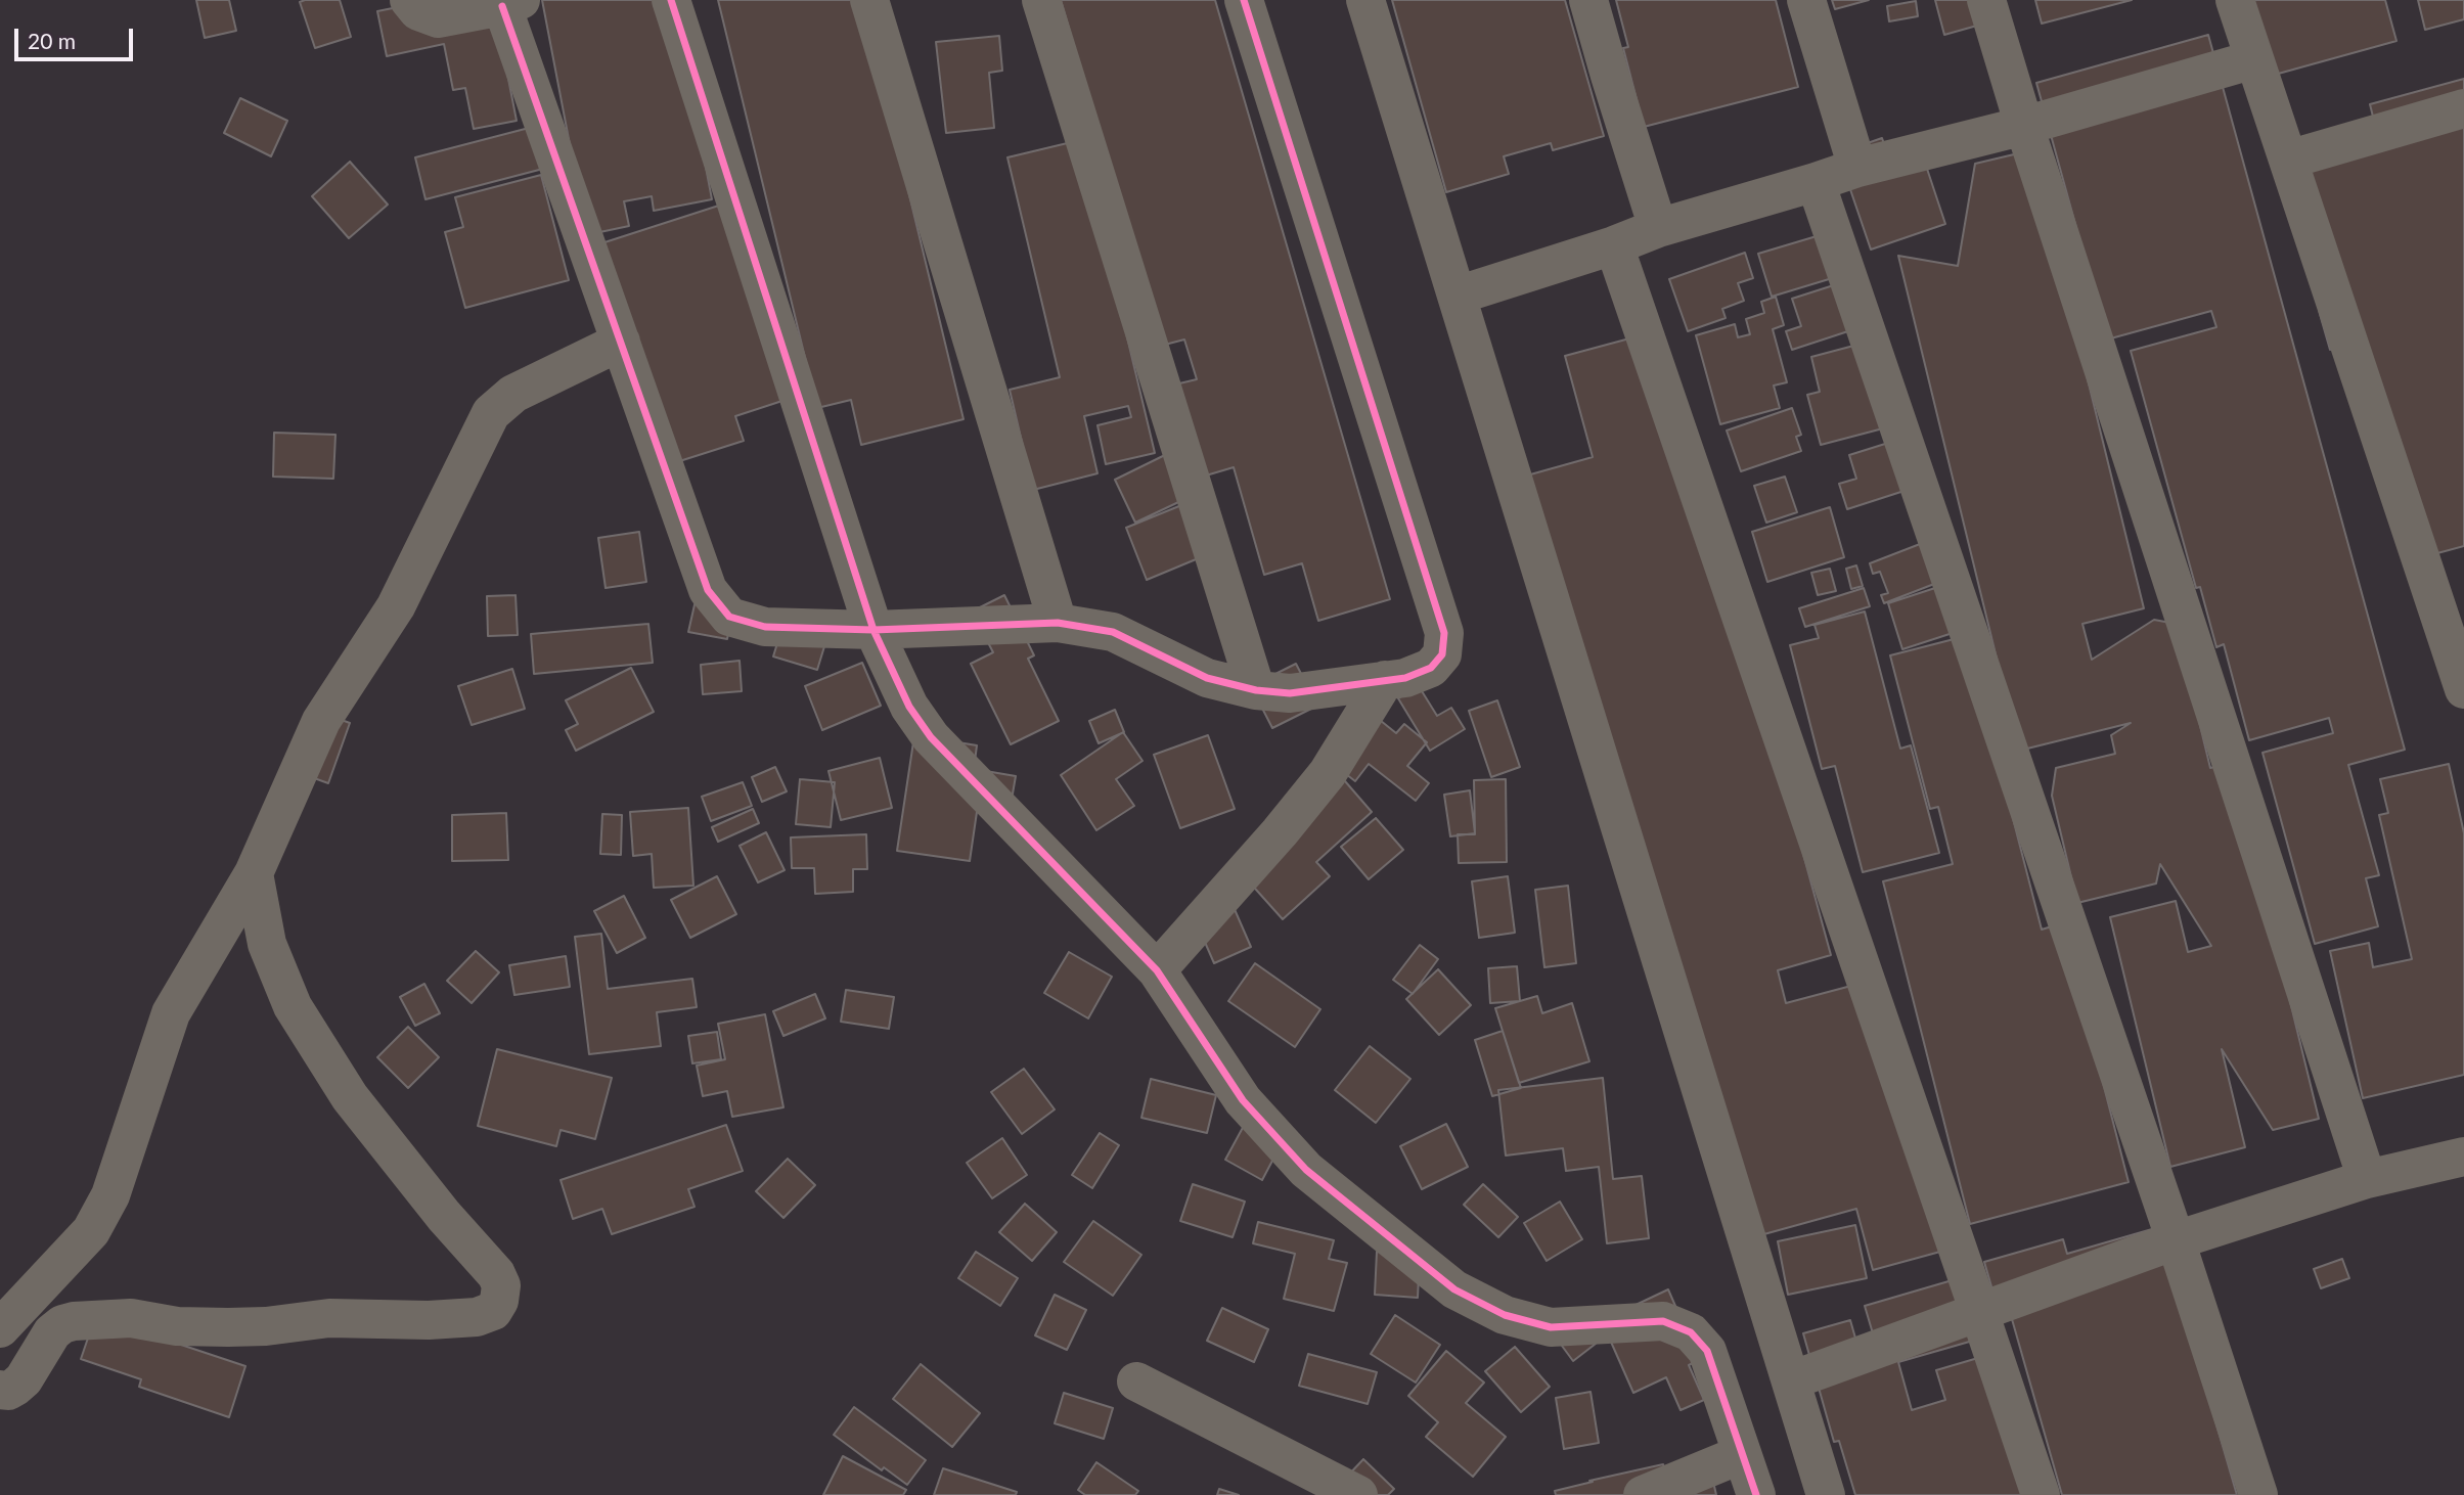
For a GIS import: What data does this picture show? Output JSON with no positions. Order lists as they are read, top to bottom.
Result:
{
  "scale_bar": "20 m"
}
